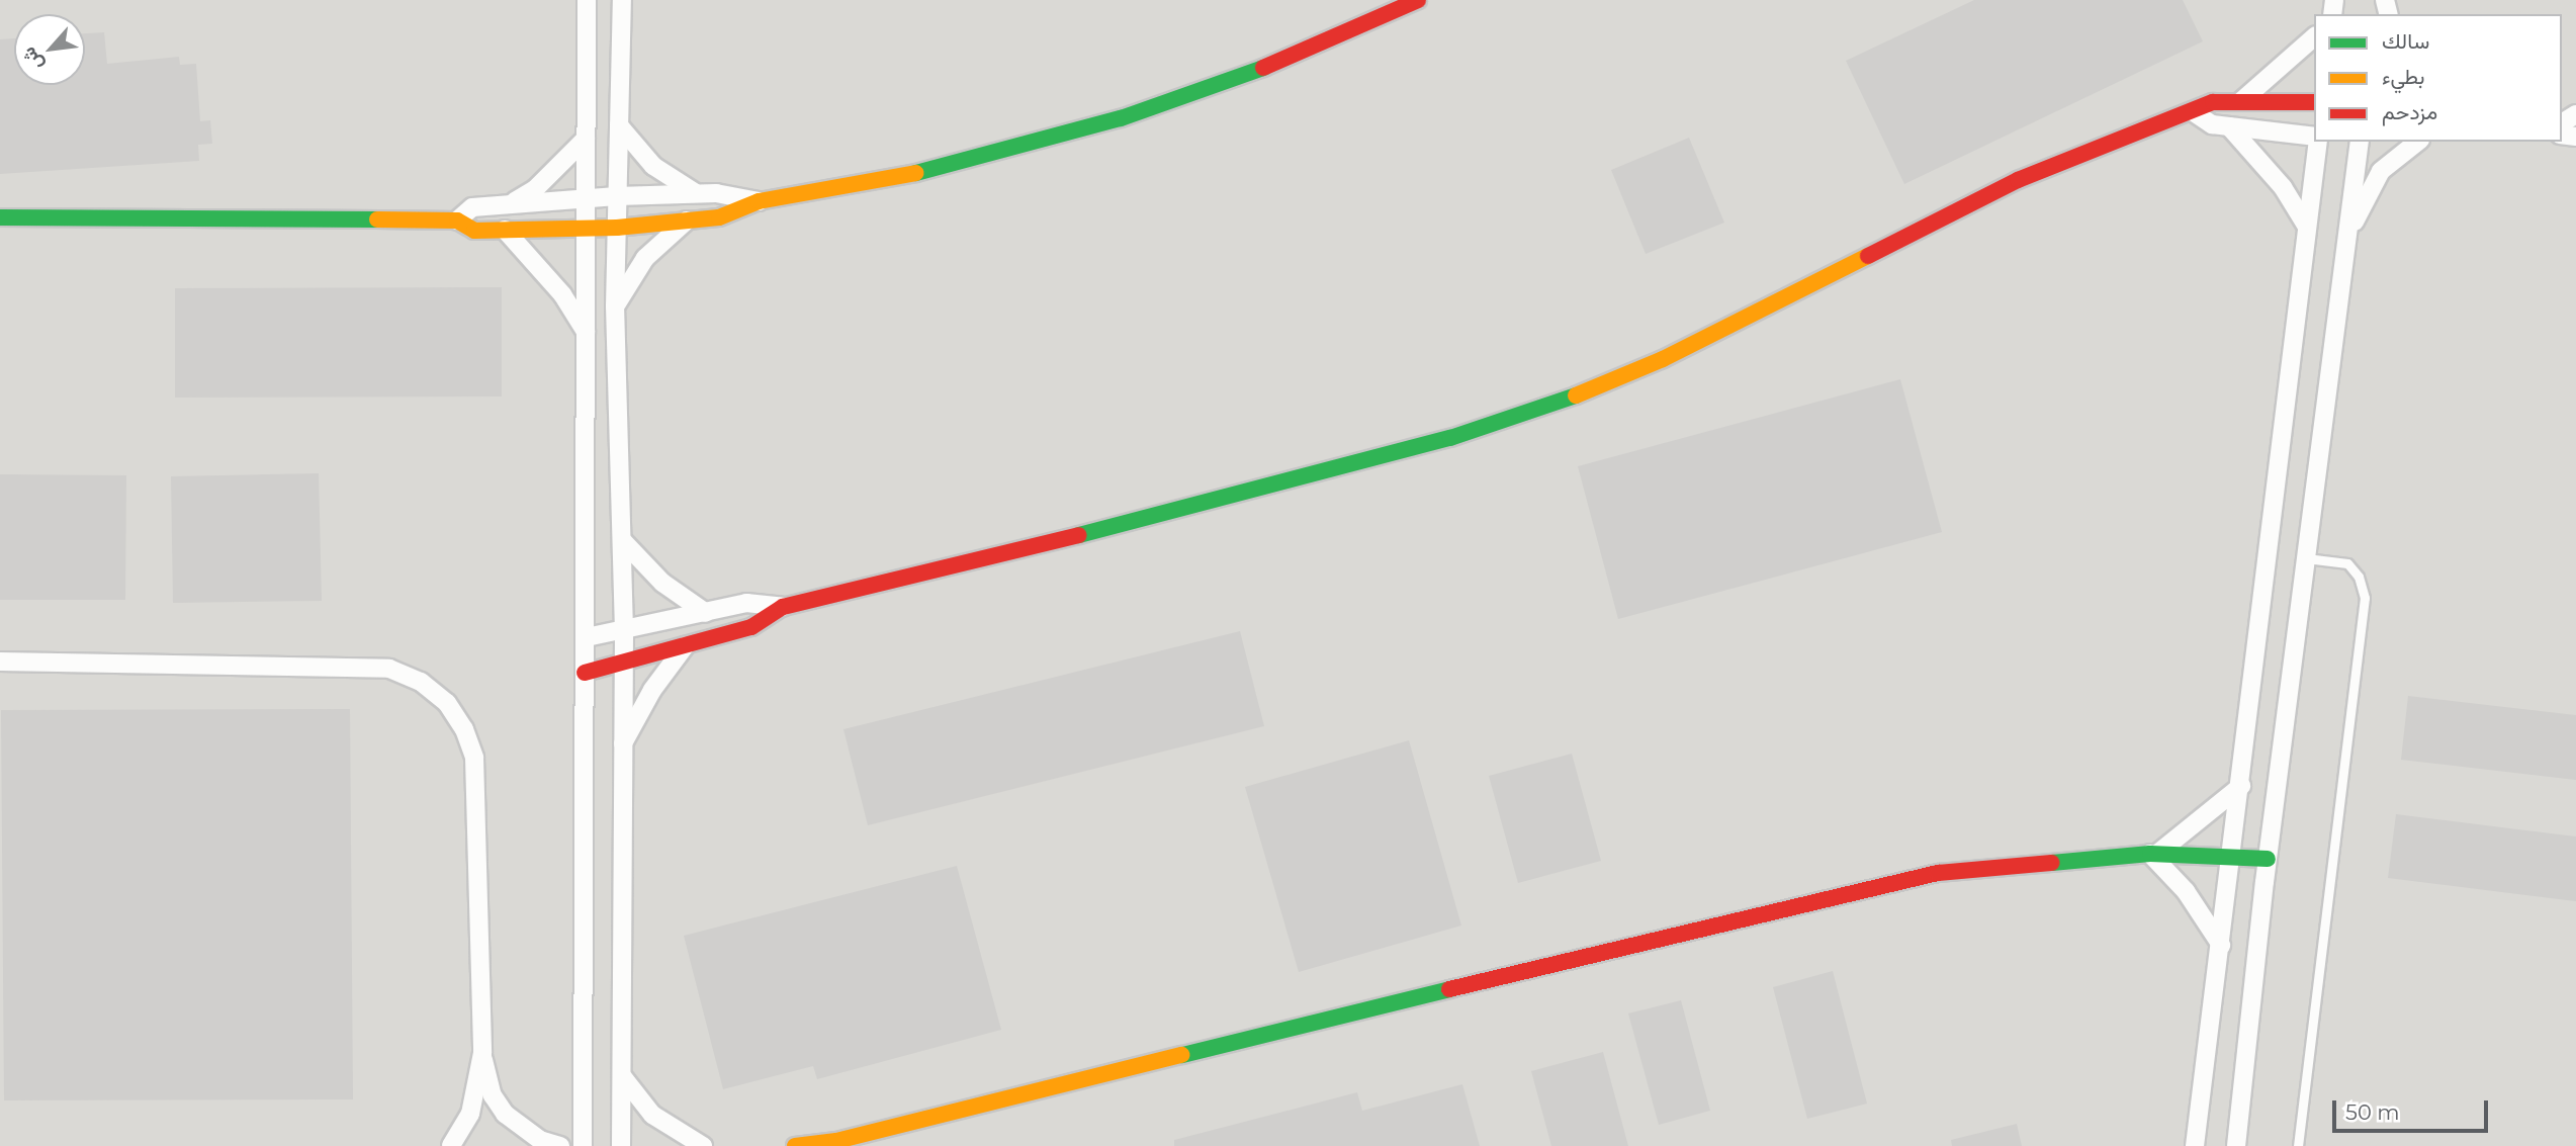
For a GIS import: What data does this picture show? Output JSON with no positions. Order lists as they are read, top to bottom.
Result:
{
  "legend": ["سالك", "بطيء", "مزدحم"],
  "scale_bar": "50 m",
  "north": "bottom left"
}
